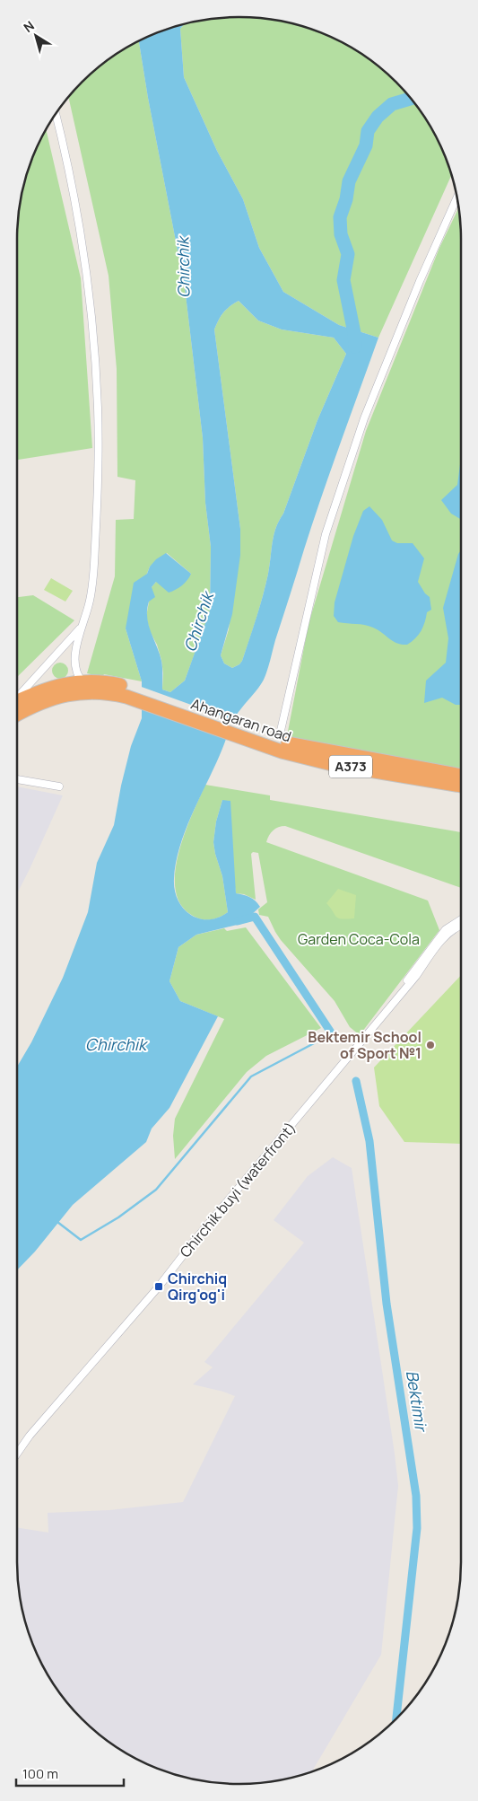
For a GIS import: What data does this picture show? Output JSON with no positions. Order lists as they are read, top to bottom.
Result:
{
  "streets": {
    "highway": ["Ahangaran road", "A373"],
    "street": ["Chirchik buyi (waterfront)"]
  },
  "water": ["Chirchik", "Bektimir"],
  "parks": ["Garden Coca-Cola"],
  "places": {
    "other": ["Bektemir School of Sport №1"],
    "transit": ["Chirchiq Qirg'og'i"]
  },
  "scale_bar": "100 m",
  "north": "top left"
}
